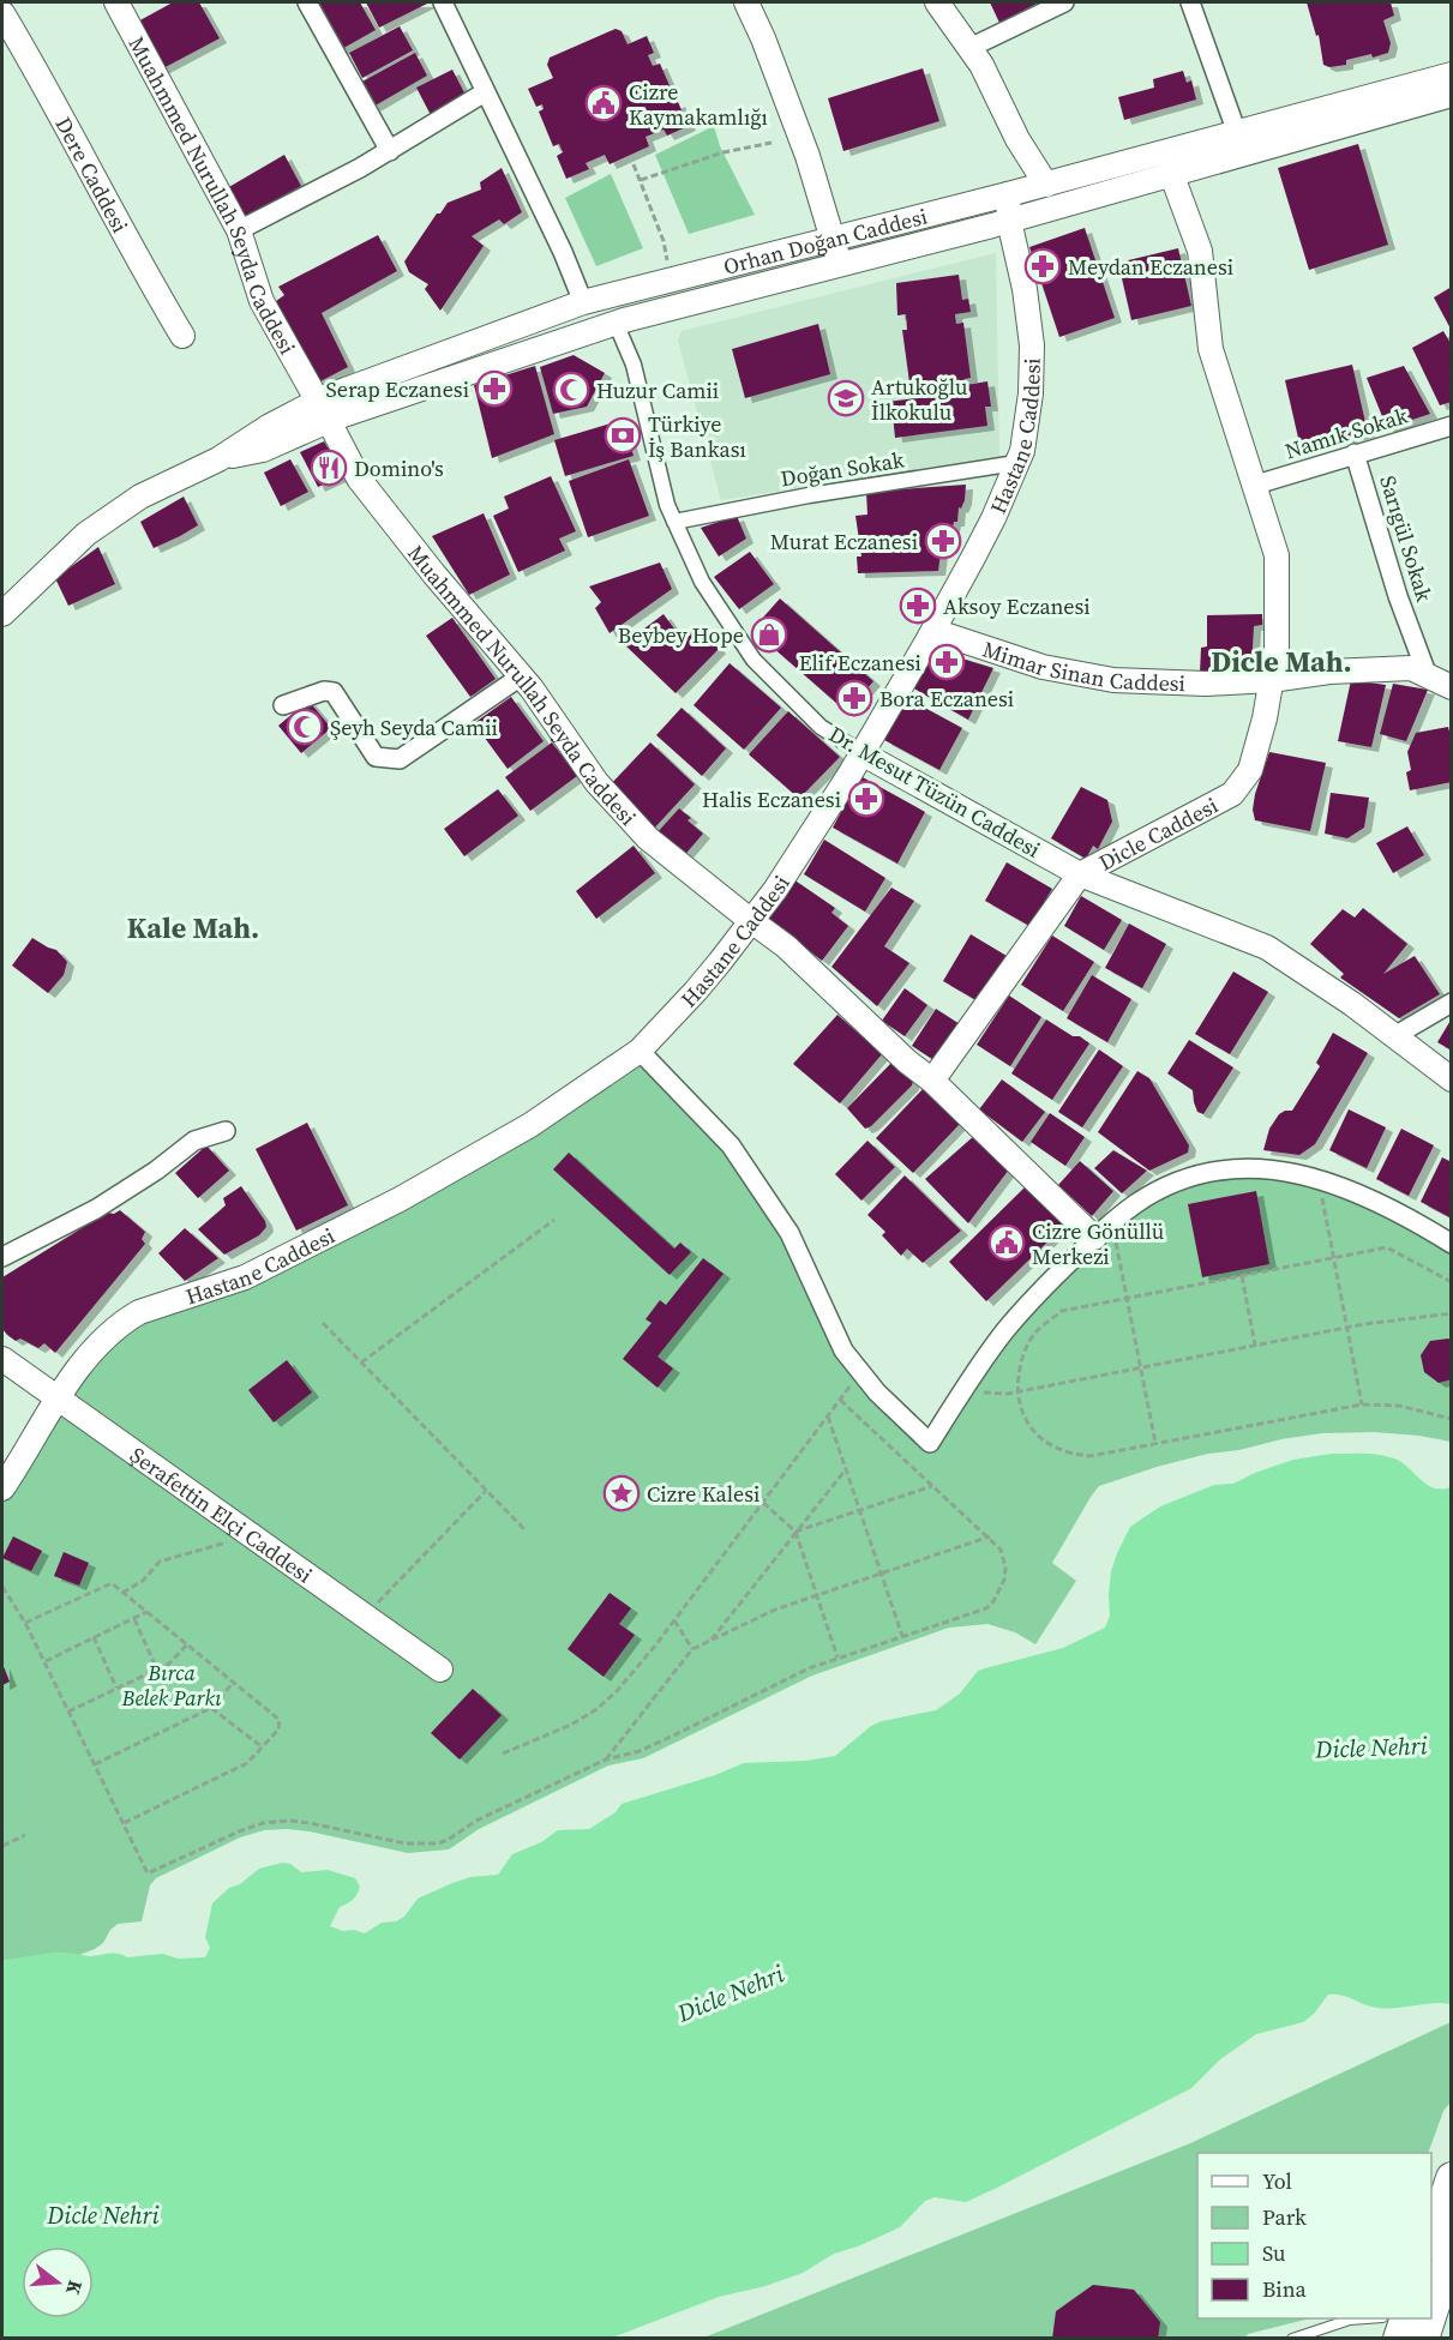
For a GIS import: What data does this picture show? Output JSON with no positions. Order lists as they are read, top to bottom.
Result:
{
  "streets": {
    "street": [
      "Dere Caddesi",
      "Muahmmed Nurullah Seyda Caddesi",
      "Orhan Doğan Caddesi",
      "Namık Sokak",
      "Hastane Caddesi",
      "Doğan Sokak",
      "Sarıgül Sokak",
      "Mimar Sinan Caddesi",
      "Dr. Mesut Tüzün Caddesi",
      "Dicle Caddesi",
      "Şerafettin Elçi Caddesi"
    ]
  },
  "crossings": [
    ["Muahmmed Nurullah Seyda Caddesi", "Orhan Doğan Caddesi"],
    ["Muahmmed Nurullah Seyda Caddesi", "Hastane Caddesi"],
    ["Muahmmed Nurullah Seyda Caddesi", "Dicle Caddesi"],
    ["Orhan Doğan Caddesi", "Hastane Caddesi"],
    ["Orhan Doğan Caddesi", "Dr. Mesut Tüzün Caddesi"],
    ["Orhan Doğan Caddesi", "Dicle Caddesi"],
    ["Namık Sokak", "Sarıgül Sokak"],
    ["Namık Sokak", "Dicle Caddesi"],
    ["Hastane Caddesi", "Doğan Sokak"],
    ["Hastane Caddesi", "Mimar Sinan Caddesi"],
    ["Hastane Caddesi", "Dr. Mesut Tüzün Caddesi"],
    ["Hastane Caddesi", "Şerafettin Elçi Caddesi"],
    ["Doğan Sokak", "Dr. Mesut Tüzün Caddesi"],
    ["Sarıgül Sokak", "Mimar Sinan Caddesi"],
    ["Mimar Sinan Caddesi", "Dicle Caddesi"],
    ["Dr. Mesut Tüzün Caddesi", "Dicle Caddesi"]
  ],
  "districts": ["Dicle Mah.", "Kale Mah."],
  "water": ["Dicle Nehri"],
  "parks": ["Bırca Belek Parkı"],
  "places": {
    "public building": ["Cizre Kaymakamlığı", "Cizre Gönüllü Merkezi"],
    "pharmacy": [
      "Meydan Eczanesi",
      "Serap Eczanesi",
      "Murat Eczanesi",
      "Aksoy Eczanesi",
      "Elif Eczanesi",
      "Bora Eczanesi",
      "Halis Eczanesi"
    ],
    "mosque": ["Huzur Camii", "Şeyh Seyda Camii"],
    "school or university": ["Artukoğlu İlkokulu"],
    "bank": ["Türkiye İş Bankası"],
    "restaurant": ["Domino's"],
    "shop": ["Beybey Hope"],
    "place": ["Cizre Kalesi"]
  },
  "legend": [
    "Yol",
    "Park",
    "Su",
    "Bina"
  ],
  "north": "right"
}
